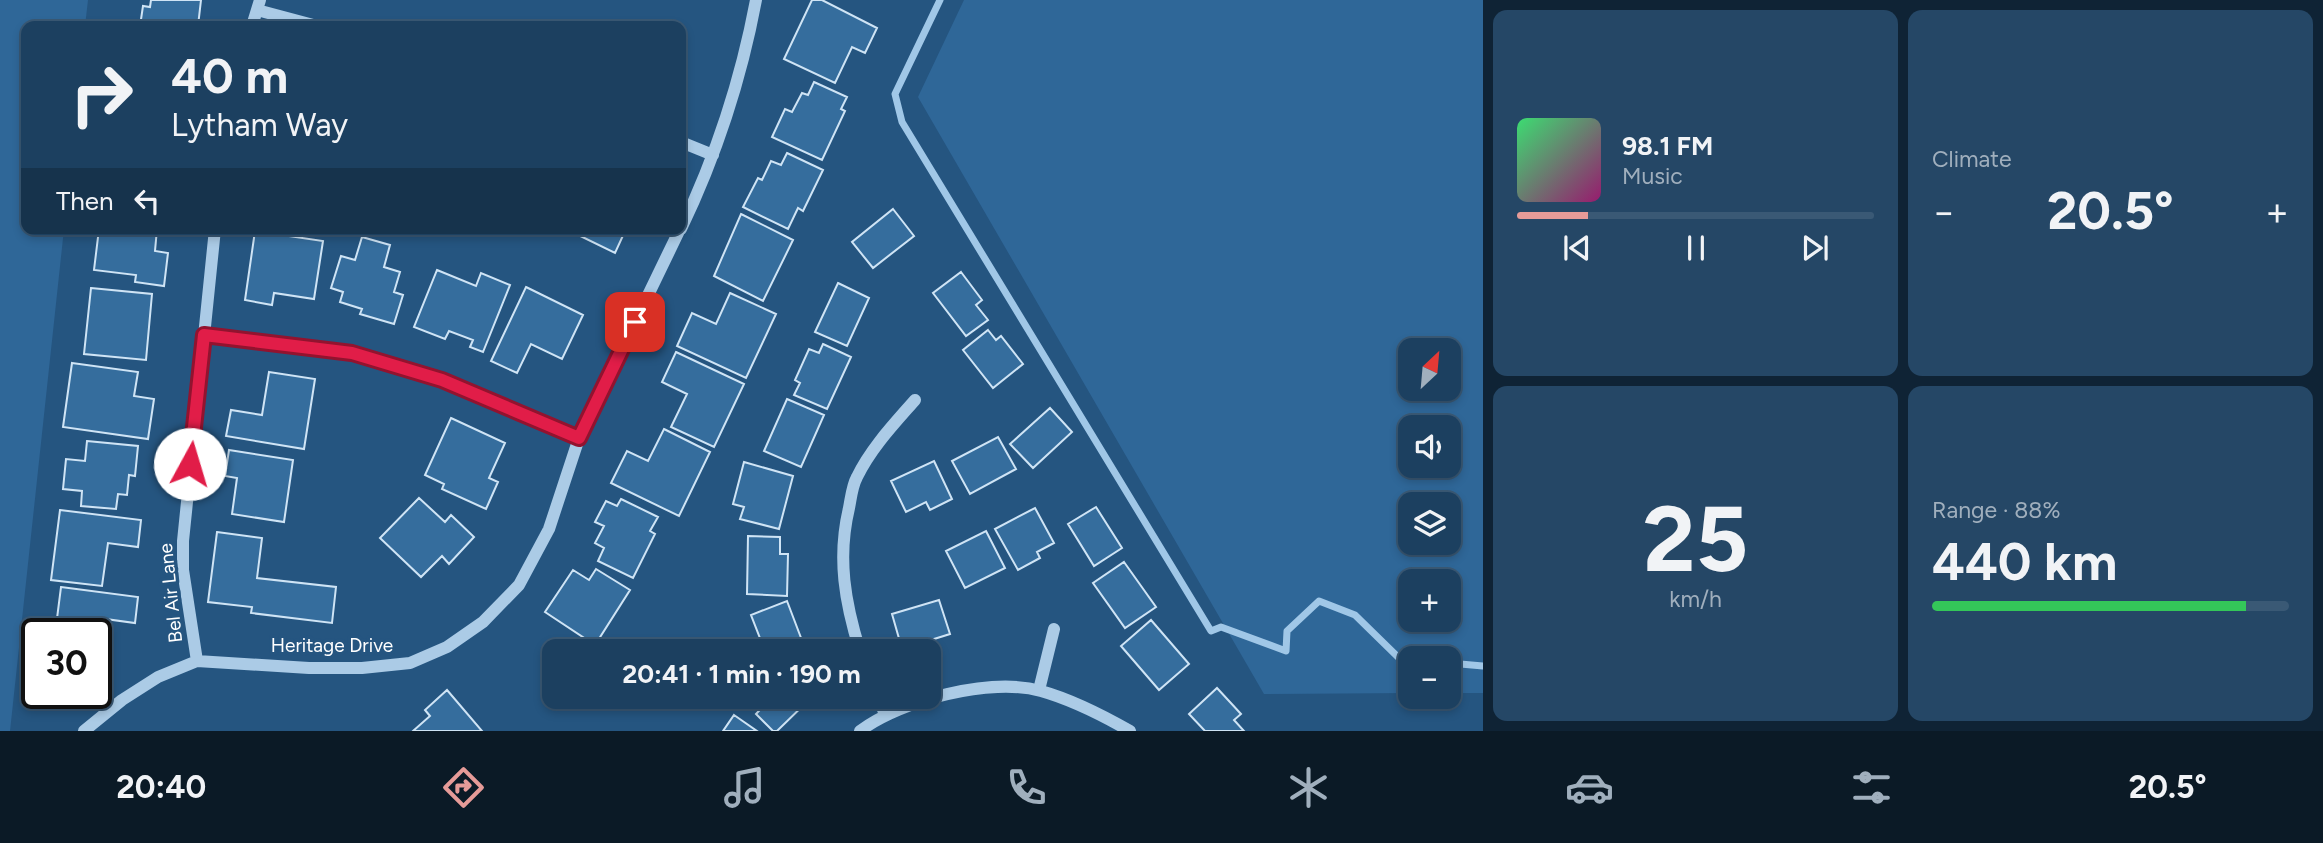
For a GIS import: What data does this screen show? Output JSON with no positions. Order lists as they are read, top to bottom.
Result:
{
  "streets": {
    "street": ["Bel Air Lane", "Heritage Drive"]
  },
  "crossings": [
    ["Bel Air Lane", "Heritage Drive"]
  ],
  "north": "top right",
  "page": {
    "tile": [
      "Climate",
      ["25", "km/h"],
      ["Range · 88%", "440 km"]
    ],
    "turn": ["40 m", "Lytham Way"],
    "song": ["98.1 FM", "Music"],
    "then": "Then",
    "heat": ["−", "20.5°", "+"],
    "map_buttons": ["+", "−"],
    "limit": "30",
    "trip": "20:41 · 1 min · 190 m",
    "tabs": ["20:40", "20.5°"]
  }
}
